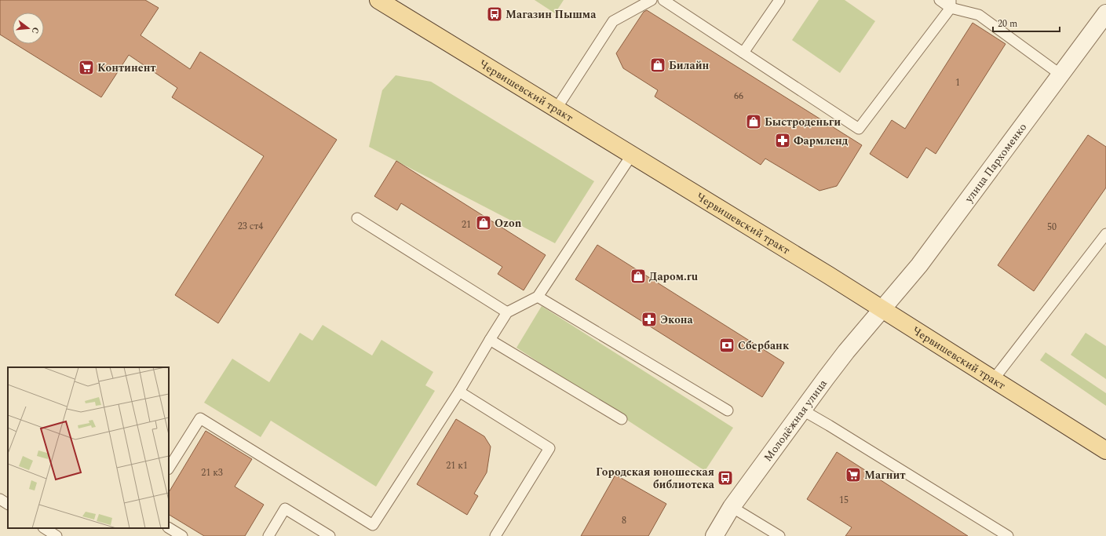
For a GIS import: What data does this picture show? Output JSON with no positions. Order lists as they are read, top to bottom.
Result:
{
  "streets": {
    "main road": ["Червишевский тракт"],
    "street": ["улица Пархоменко", "Молодёжная улица"]
  },
  "crossings": [
    ["Червишевский тракт", "улица Пархоменко"],
    ["Червишевский тракт", "Молодёжная улица"],
    ["улица Пархоменко", "Молодёжная улица"]
  ],
  "places": {
    "bus stop": ["Магазин Пышма", "Городская юношеская библиотека"],
    "shop": [
      "Билайн",
      "Быстроденьги",
      "Ozon",
      "Даром.ru"
    ],
    "supermarket": ["Континент", "Магнит"],
    "pharmacy": ["Фармленд", "Экона"],
    "bank": ["Сбербанк"]
  },
  "house_numbers": [
    "1",
    "66",
    "21",
    "23 ст4",
    "50",
    "21 к1",
    "21 к3",
    "15",
    "8"
  ],
  "scale_bar": "20 m",
  "north": "right"
}
